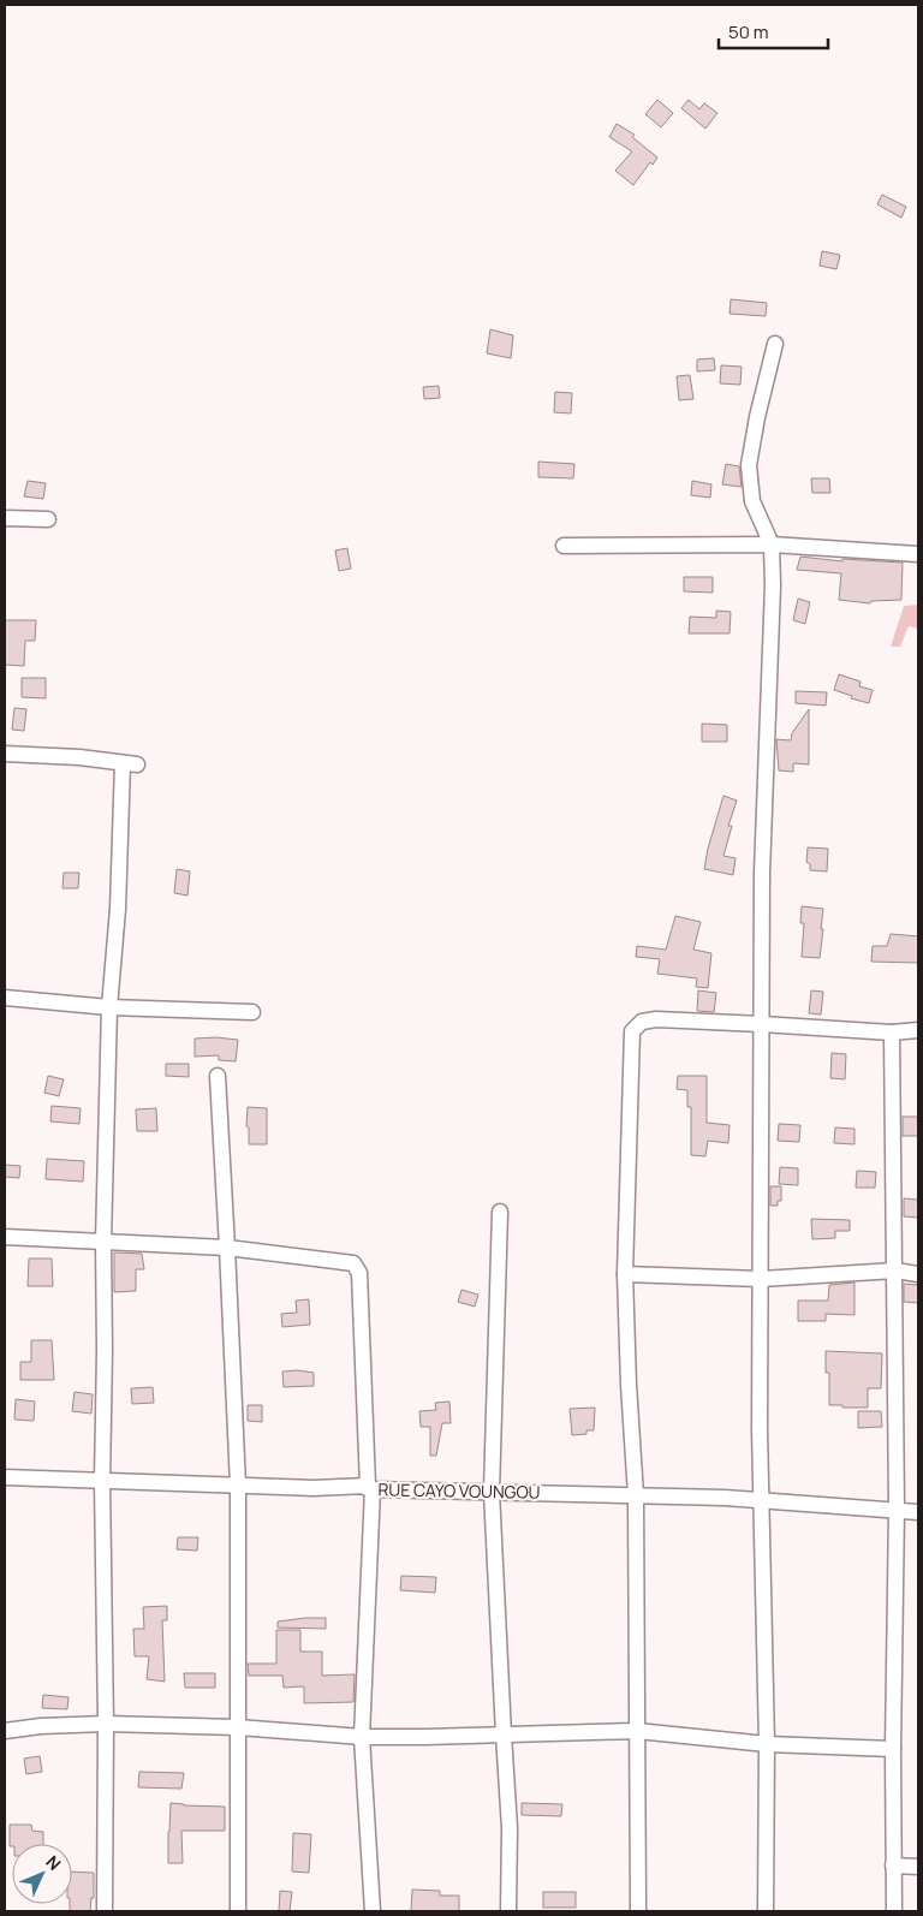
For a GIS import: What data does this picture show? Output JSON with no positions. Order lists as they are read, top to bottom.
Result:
{
  "streets": {
    "street": ["RUE CAYO VOUNGOU"]
  },
  "scale_bar": "50 m",
  "north": "top right"
}
